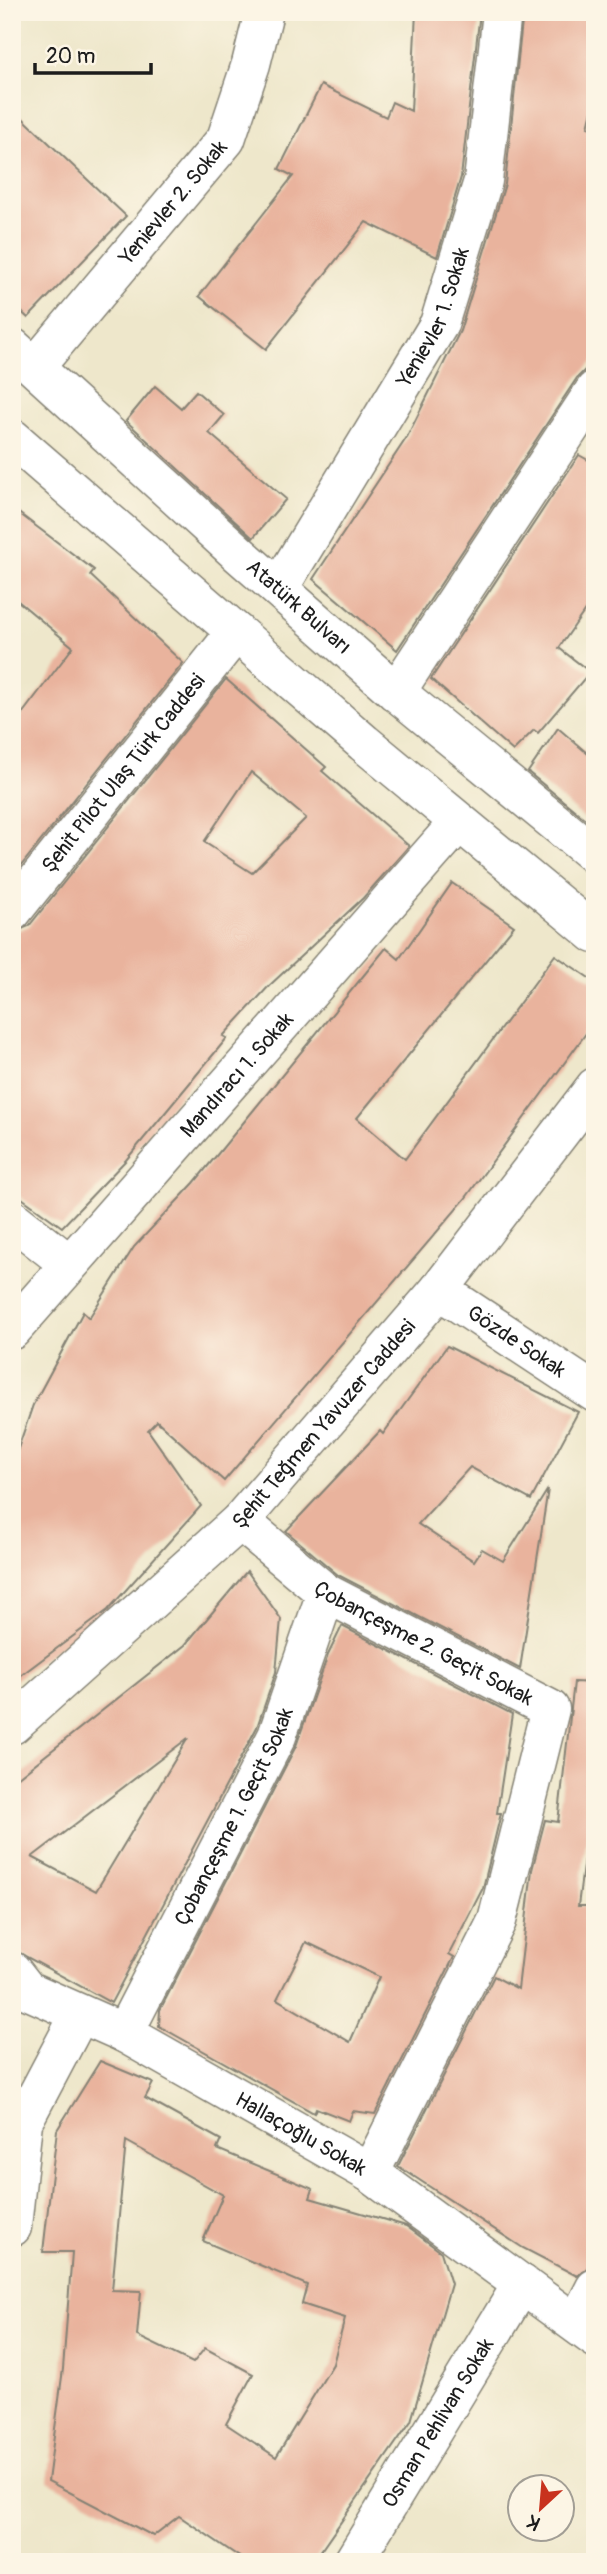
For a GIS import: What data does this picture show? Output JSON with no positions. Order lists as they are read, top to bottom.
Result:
{
  "streets": {
    "street": [
      "Yenievler 2. Sokak",
      "Yenievler 1. Sokak",
      "Atatürk Bulvarı",
      "Şehit Pilot Ulaş Türk Caddesi",
      "Mandıracı 1. Sokak",
      "Gözde Sokak",
      "Şehit Teğmen Yavuzer Caddesi",
      "Çobançeşme 2. Geçit Sokak",
      "Çobançeşme 1. Geçit Sokak",
      "Hallaçoğlu Sokak",
      "Osman Pehlivan Sokak"
    ]
  },
  "crossings": [
    ["Yenievler 2. Sokak", "Atatürk Bulvarı"],
    ["Yenievler 1. Sokak", "Atatürk Bulvarı"],
    ["Gözde Sokak", "Şehit Teğmen Yavuzer Caddesi"],
    ["Şehit Teğmen Yavuzer Caddesi", "Çobançeşme 2. Geçit Sokak"],
    ["Çobançeşme 2. Geçit Sokak", "Çobançeşme 1. Geçit Sokak"],
    ["Çobançeşme 2. Geçit Sokak", "Hallaçoğlu Sokak"],
    ["Çobançeşme 1. Geçit Sokak", "Hallaçoğlu Sokak"],
    ["Hallaçoğlu Sokak", "Osman Pehlivan Sokak"]
  ],
  "scale_bar": "20 m",
  "north": "bottom left"
}
